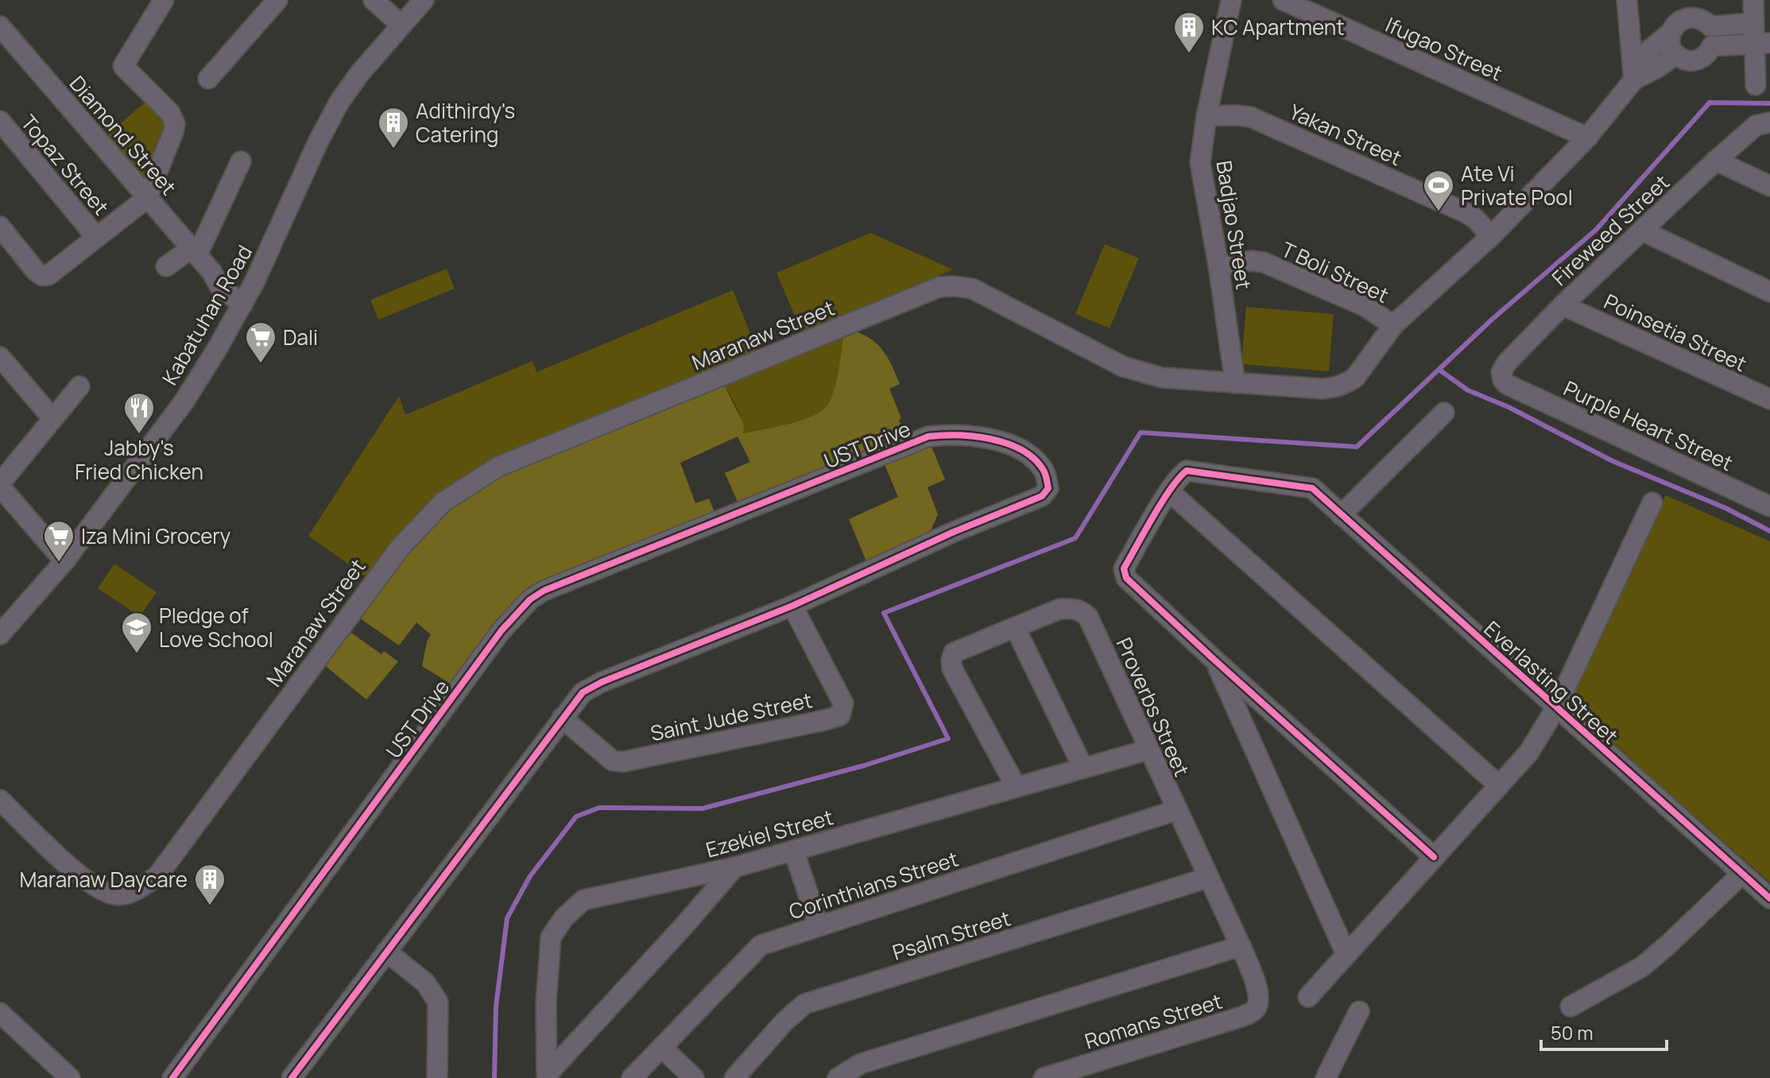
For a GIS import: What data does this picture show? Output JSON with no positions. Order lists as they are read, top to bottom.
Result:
{
  "streets": {
    "street": [
      "Ifugao Street",
      "Yakan Street",
      "Diamond Street",
      "Topaz Street",
      "Badjao Street",
      "Fireweed Street",
      "T Boli Street",
      "Kabatuhan Road",
      "Poinsetia Street",
      "Maranaw Street",
      "Purple Heart Street",
      "UST Drive",
      "Everlasting Street",
      "Proverbs Street",
      "Saint Jude Street",
      "Ezekiel Street",
      "Corinthians Street",
      "Psalm Street",
      "Romans Street"
    ]
  },
  "crossings": [
    ["Ifugao Street", "Maranaw Street"],
    ["Yakan Street", "Badjao Street"],
    ["Yakan Street", "Maranaw Street"],
    ["Diamond Street", "Kabatuhan Road"],
    ["Badjao Street", "T Boli Street"],
    ["Badjao Street", "Maranaw Street"],
    ["Fireweed Street", "Poinsetia Street"],
    ["Fireweed Street", "Purple Heart Street"],
    ["T Boli Street", "Maranaw Street"],
    ["UST Drive", "Saint Jude Street"],
    ["Proverbs Street", "Ezekiel Street"],
    ["Proverbs Street", "Corinthians Street"],
    ["Proverbs Street", "Psalm Street"],
    ["Proverbs Street", "Romans Street"]
  ],
  "places": {
    "building": ["KC Apartment", "Adithirdy's Catering", "Maranaw Daycare"],
    "sports": ["Ate Vi Private Pool"],
    "supermarket": ["Dali", "Iza Mini Grocery"],
    "restaurant": ["Jabby's Fried Chicken"],
    "school or university": ["Pledge of Love School"]
  },
  "scale_bar": "50 m"
}
